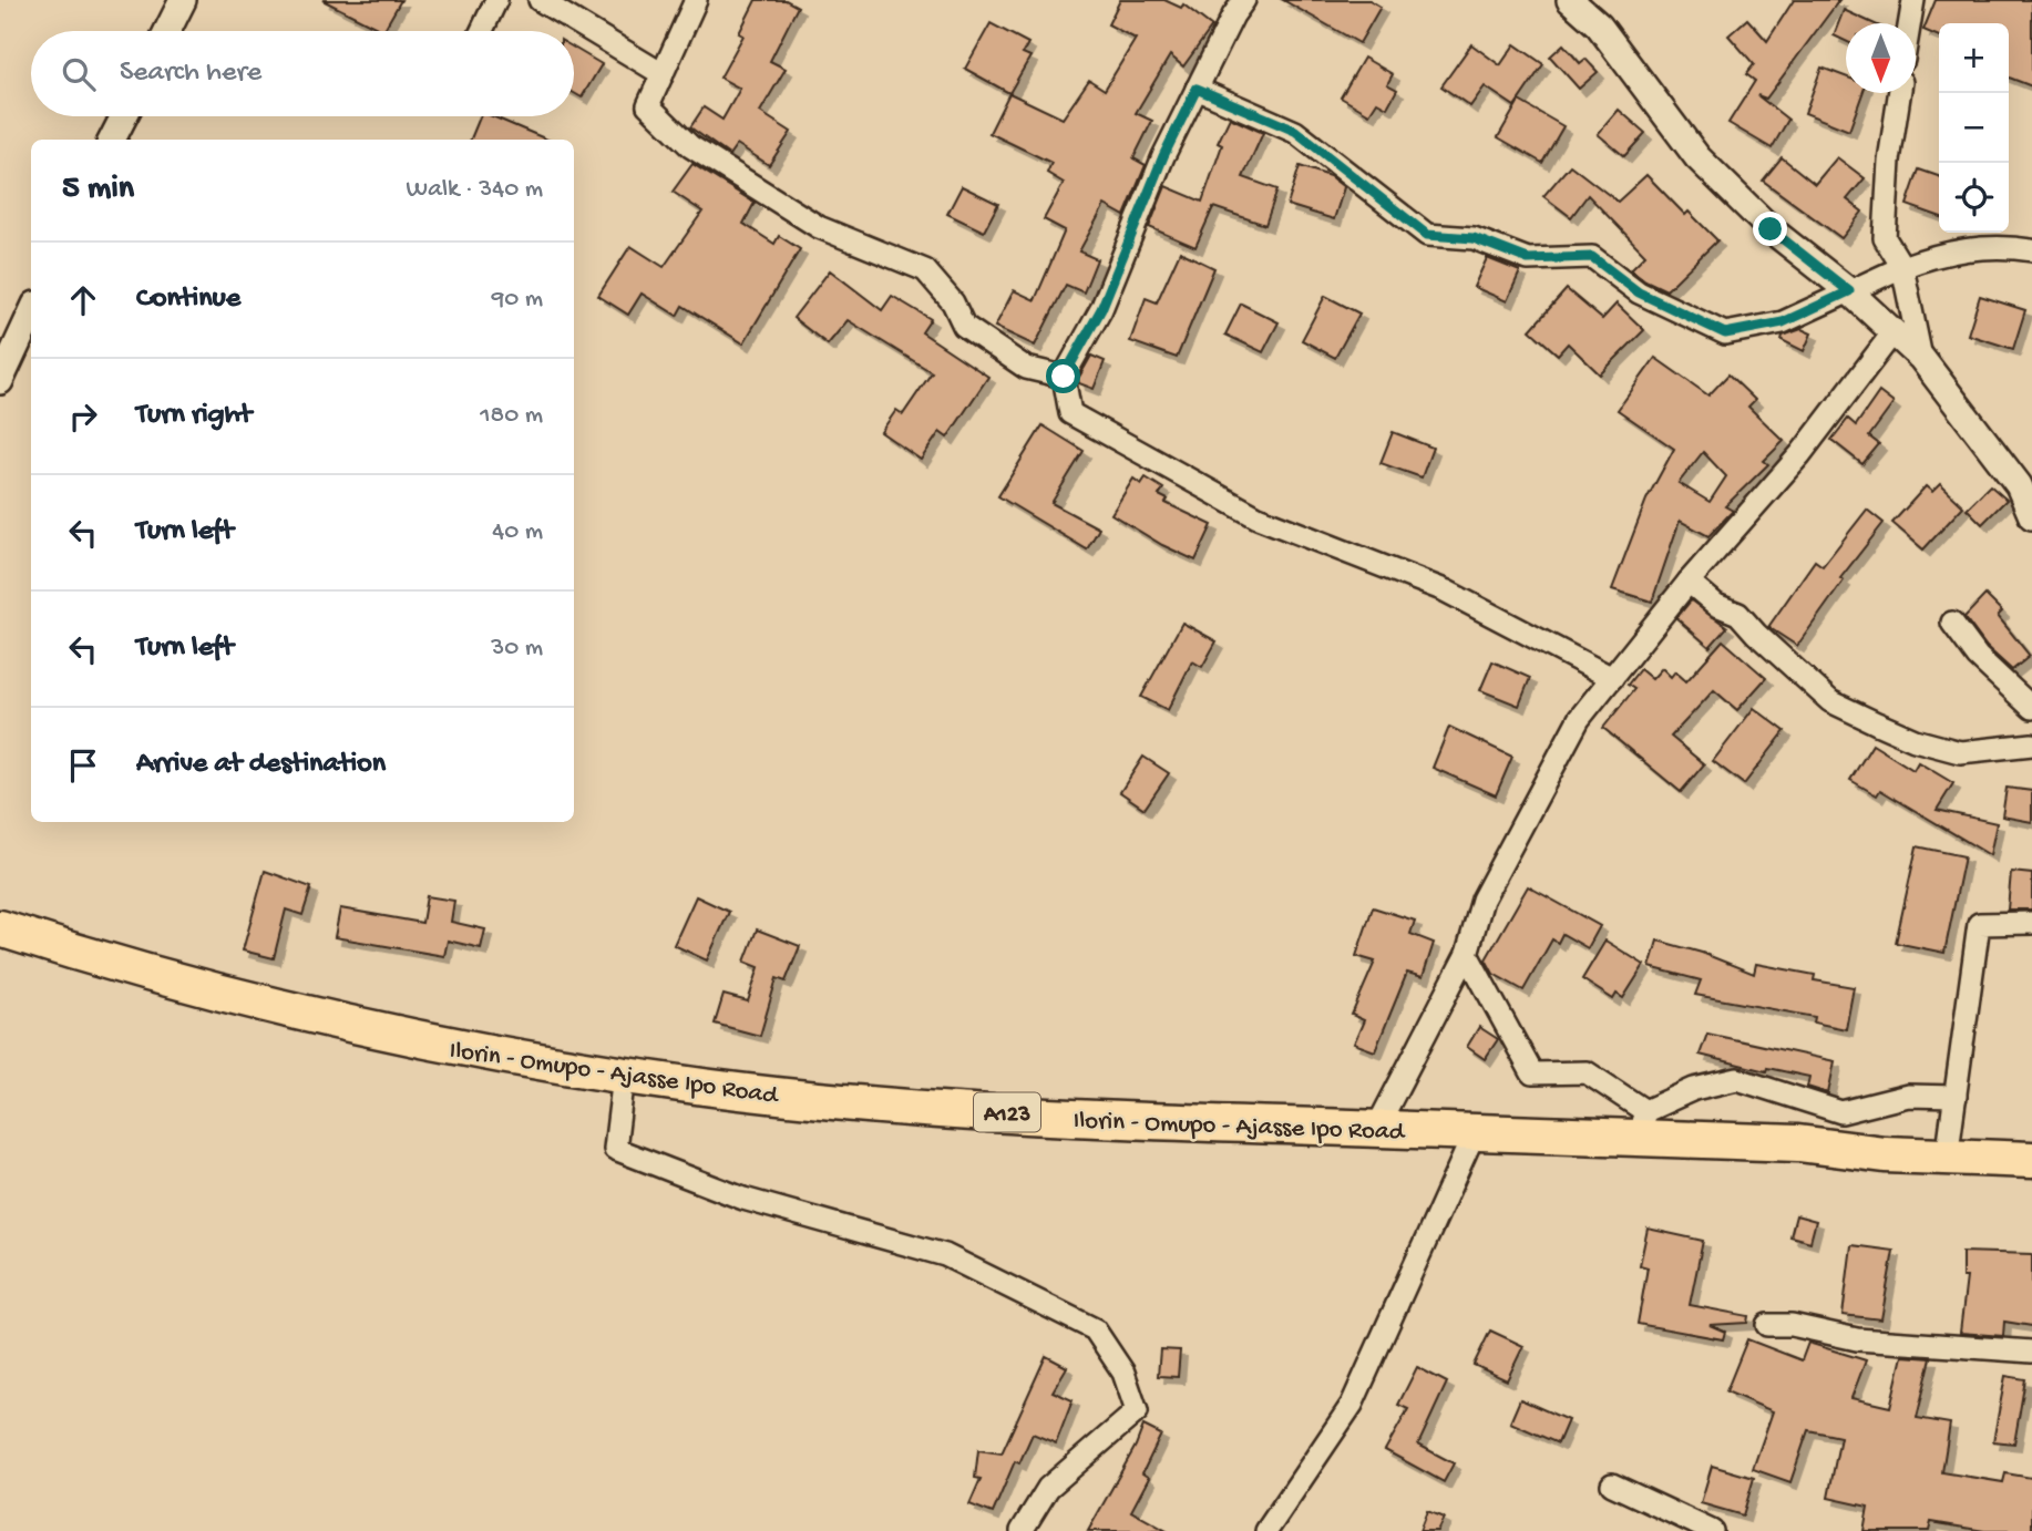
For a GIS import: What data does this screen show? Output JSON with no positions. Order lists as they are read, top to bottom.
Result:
{
  "streets": {
    "highway": ["Ilorin - Omupo - Ajasse Ipo Road", "A123"]
  },
  "north": "bottom",
  "page": {
    "map_buttons": ["+", "−"],
    "search": "Search here",
    "heading": ["5 min", "Walk · 340 m"],
    "list": [
      ["Continue", "90 m"],
      ["Turn right", "180 m"],
      ["Turn left", "40 m"],
      ["Turn left", "30 m"],
      "Arrive at destination"
    ]
  }
}
